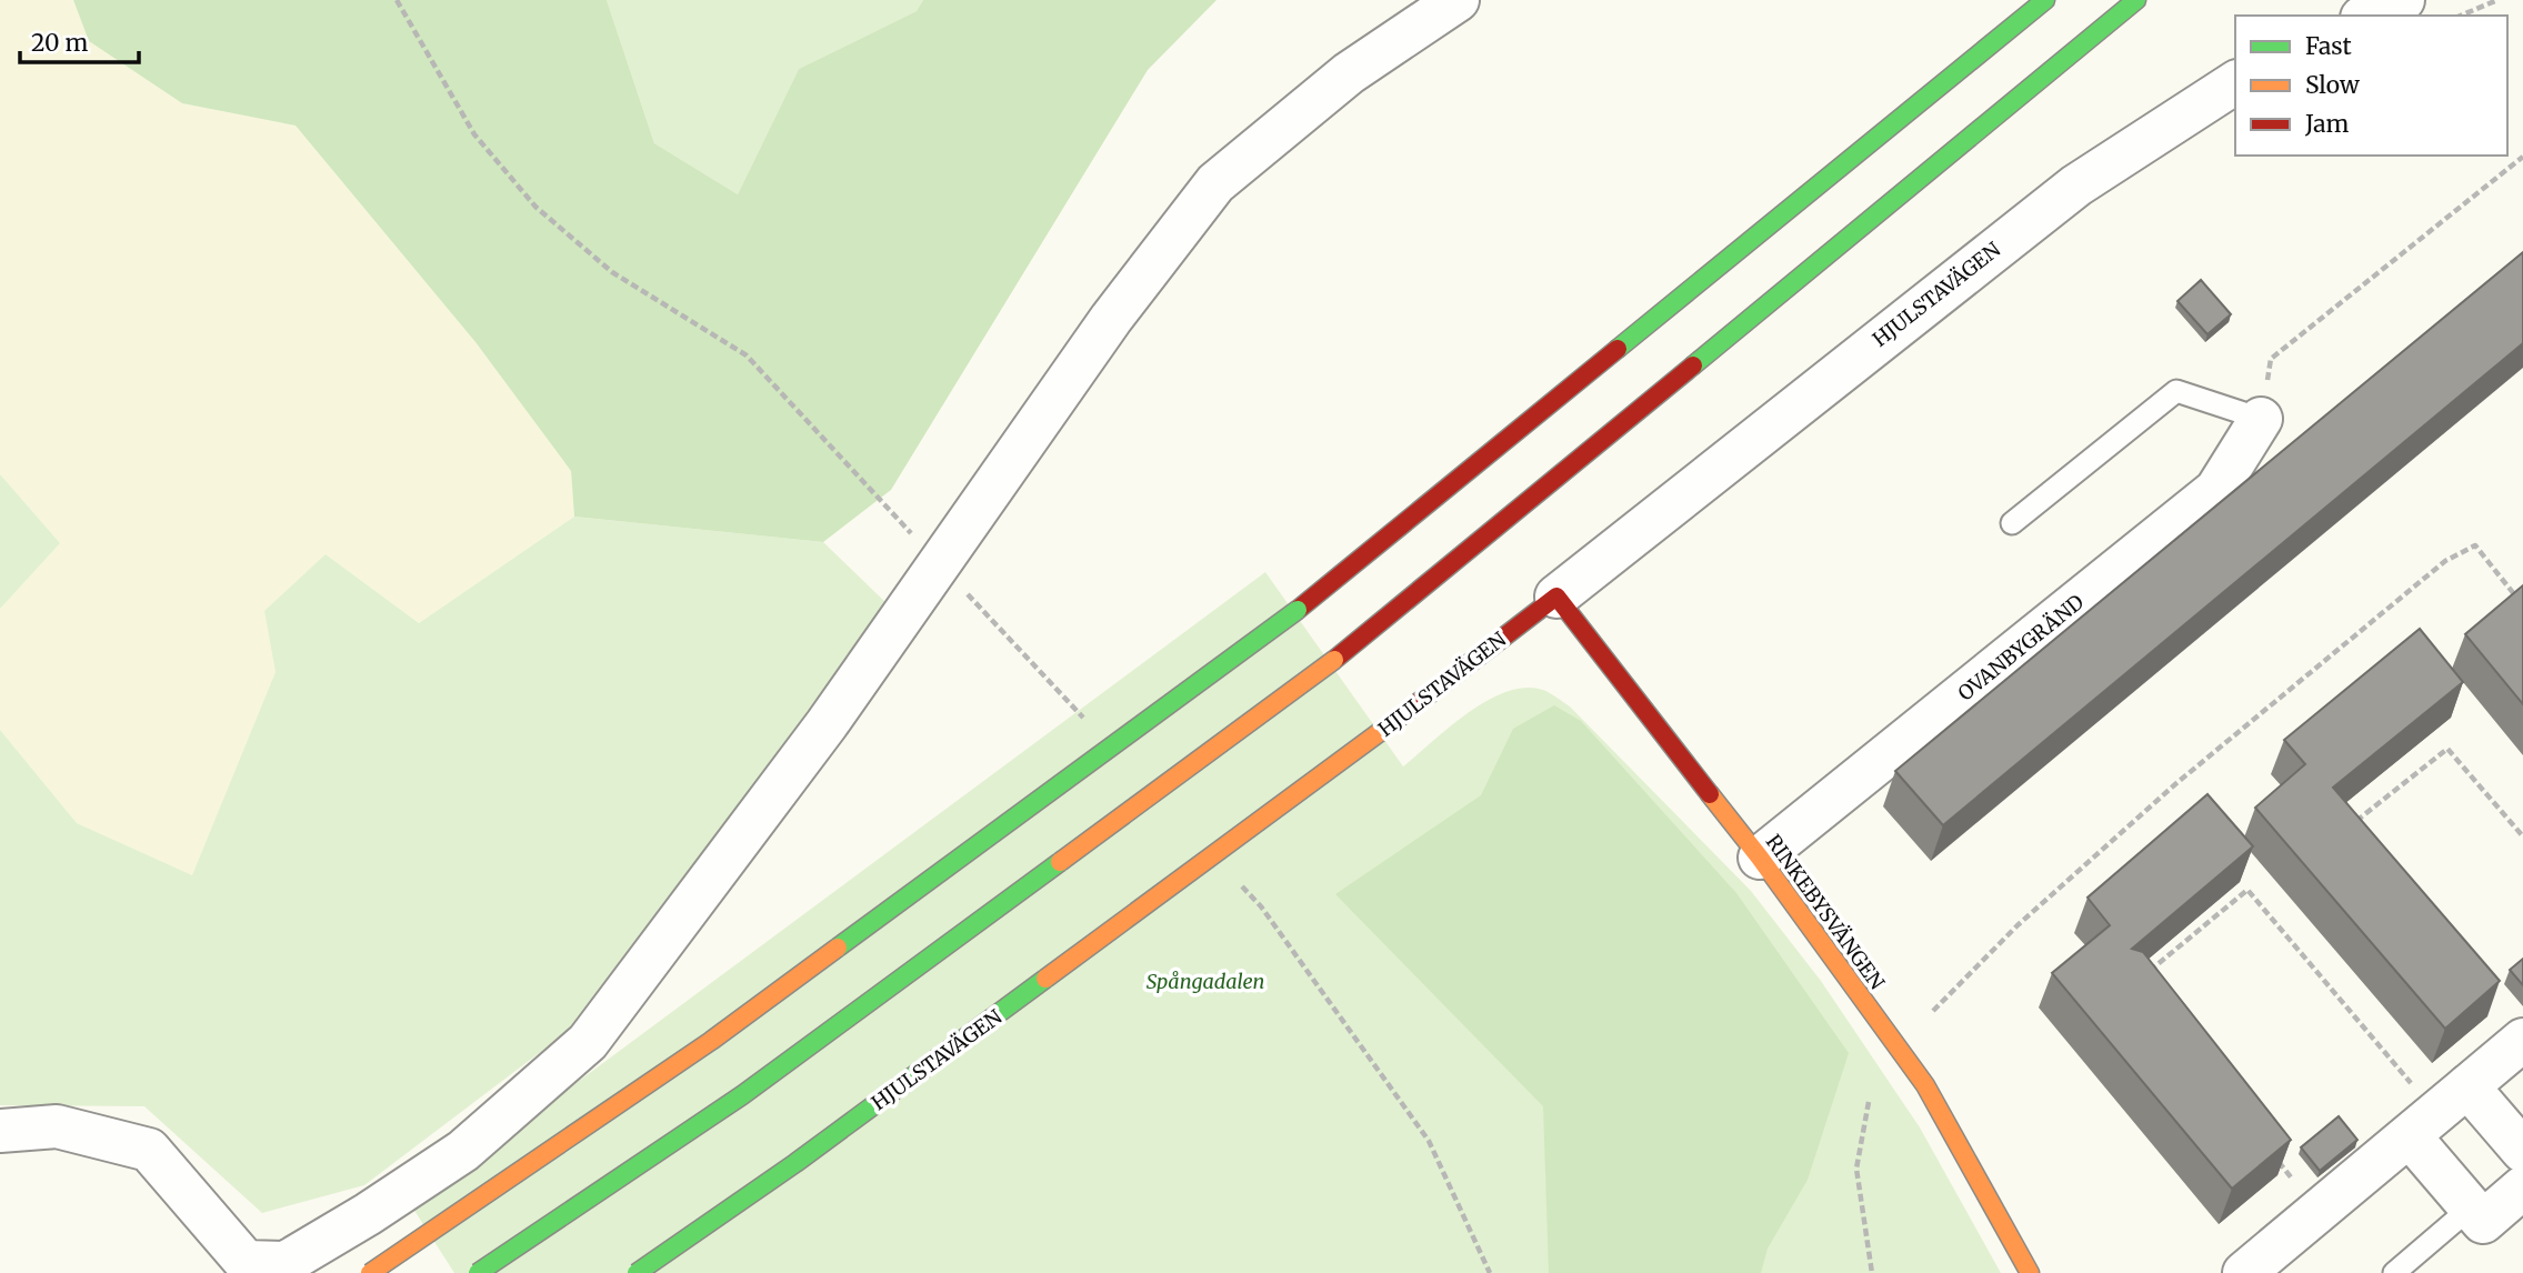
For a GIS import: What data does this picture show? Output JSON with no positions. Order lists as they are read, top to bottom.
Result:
{
  "streets": {
    "main road": ["HJULSTAVÄGEN", "RINKEBYSVÄNGEN"],
    "street": ["OVANBYGRÄND"]
  },
  "crossings": [
    ["HJULSTAVÄGEN", "RINKEBYSVÄNGEN"],
    ["OVANBYGRÄND", "RINKEBYSVÄNGEN"]
  ],
  "parks": ["Spångadalen"],
  "legend": ["Fast", "Slow", "Jam"],
  "scale_bar": "20 m"
}
